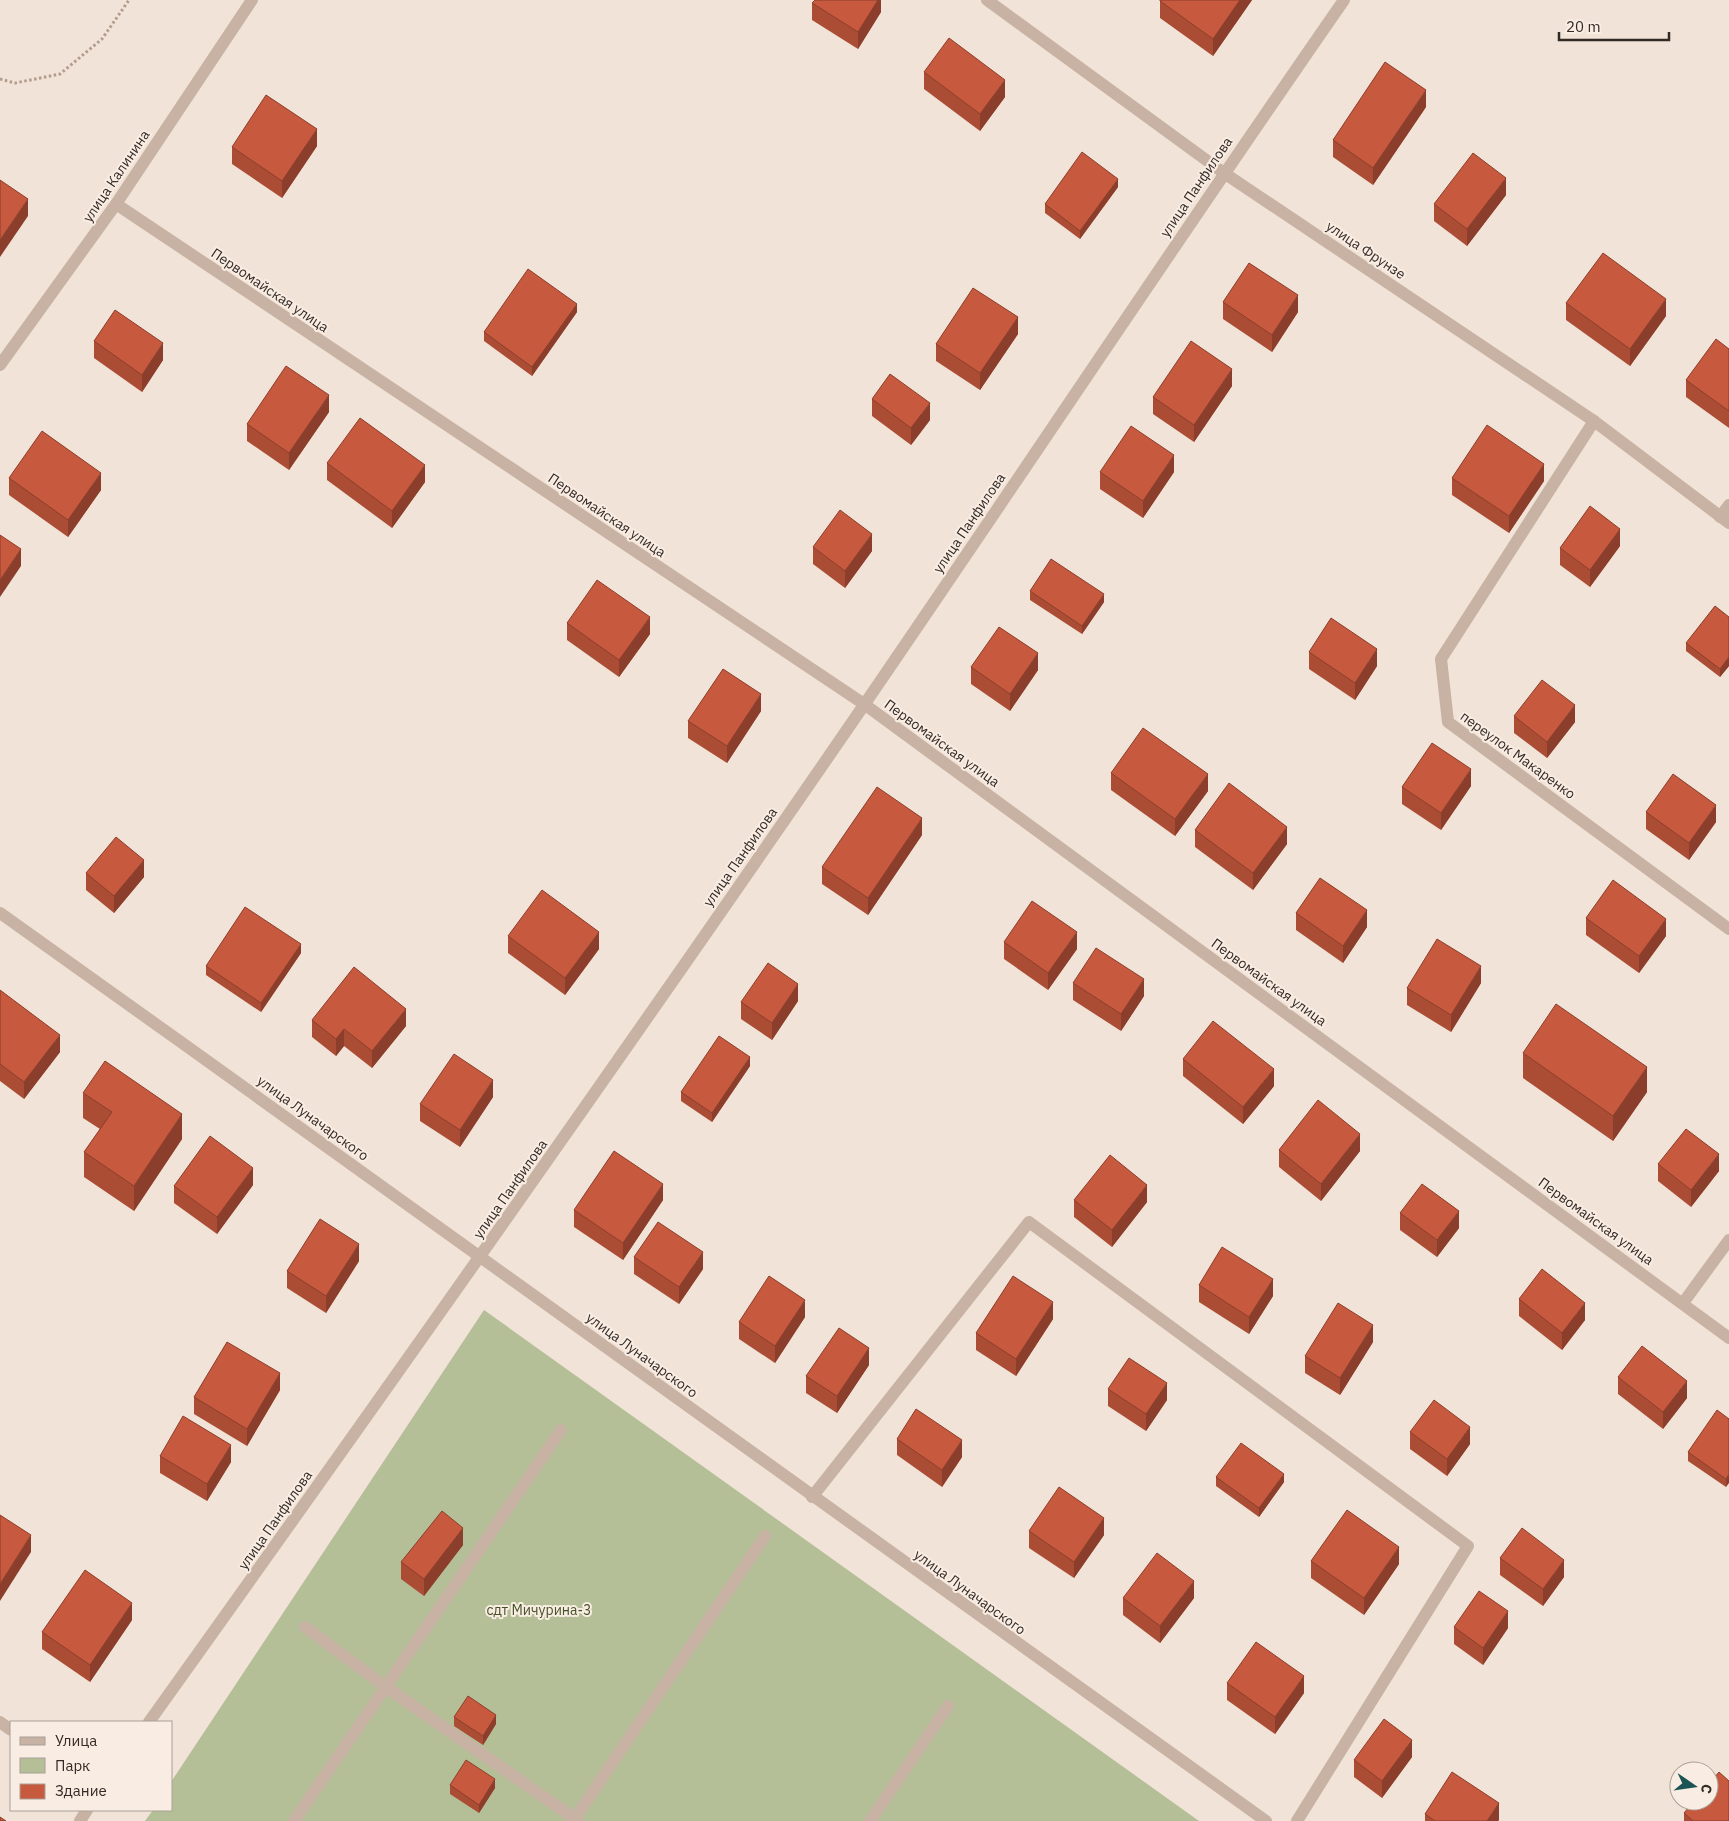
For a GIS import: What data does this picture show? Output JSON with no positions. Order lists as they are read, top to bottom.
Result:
{
  "streets": {
    "street": [
      "улица Калинина",
      "улица Панфилова",
      "улица Фрунзе",
      "Первомайская улица",
      "переулок Макаренко",
      "улица Луначарского"
    ]
  },
  "crossings": [
    ["улица Калинина", "Первомайская улица"],
    ["улица Панфилова", "улица Фрунзе"],
    ["улица Панфилова", "Первомайская улица"],
    ["улица Панфилова", "улица Луначарского"],
    ["улица Фрунзе", "переулок Макаренко"]
  ],
  "parks": ["сдт Мичурина-3"],
  "legend": ["Улица", "Парк", "Здание"],
  "scale_bar": "20 m",
  "north": "right"
}
